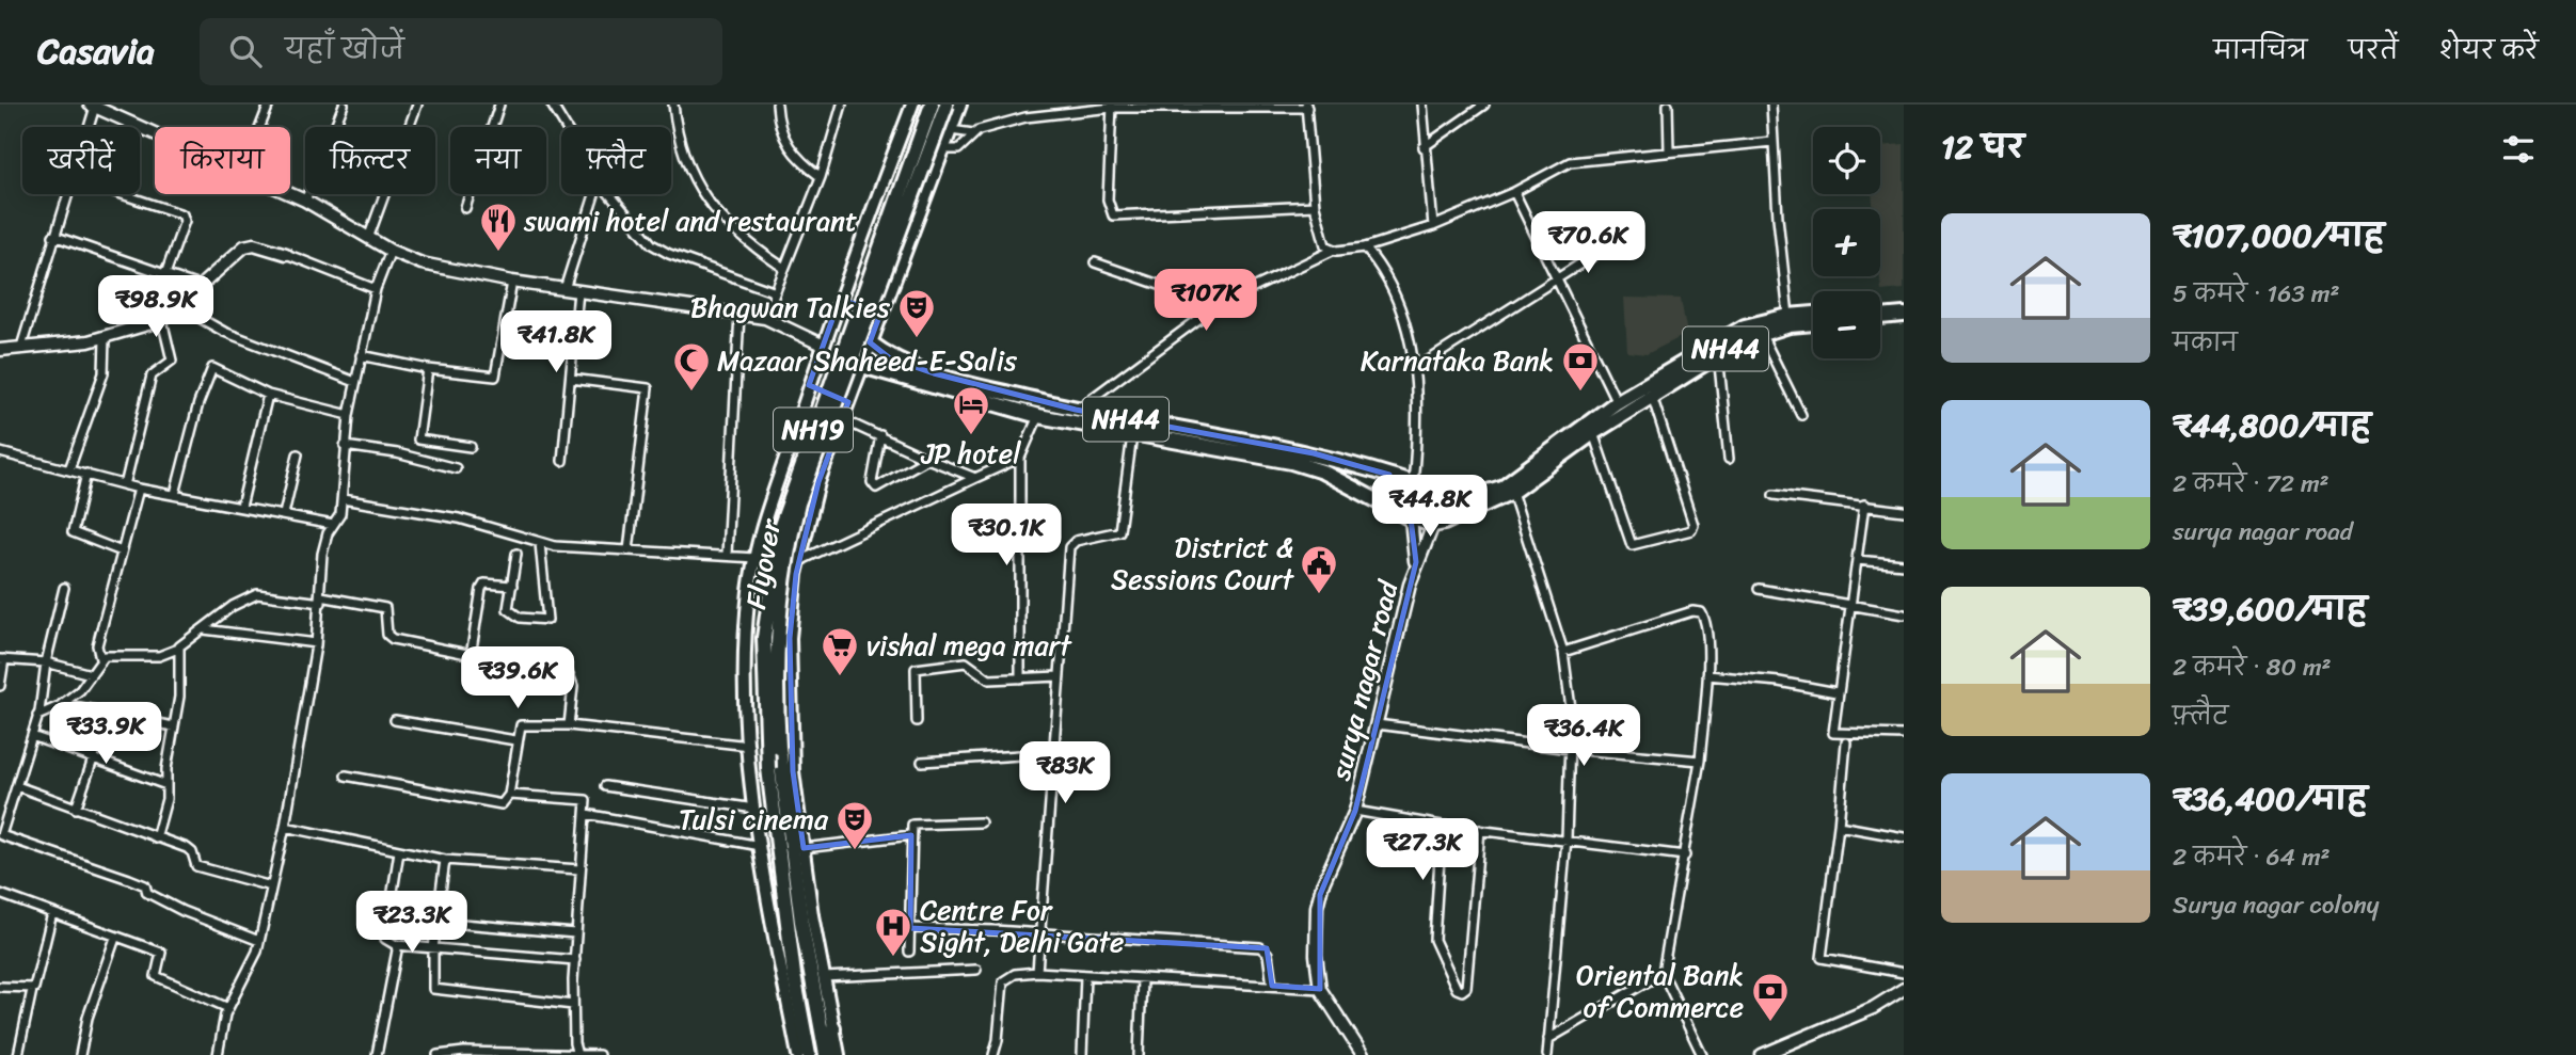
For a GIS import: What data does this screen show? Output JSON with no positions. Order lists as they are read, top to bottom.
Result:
{
  "streets": {
    "highway": ["NH44", "NH19", "Flyover"],
    "street": ["surya nagar road"]
  },
  "crossings": [
    ["NH44", "surya nagar road"]
  ],
  "places": {
    "restaurant": ["swami hotel and restaurant"],
    "theatre": ["Bhagwan Talkies", "Tulsi cinema"],
    "mosque": ["Mazaar Shaheed-E-Salis"],
    "bank": ["Karnataka Bank", "Oriental Bank of Commerce"],
    "hotel": ["JP hotel"],
    "public building": ["District & Sessions Court"],
    "supermarket": ["vishal mega mart"],
    "hospital": ["Centre For Sight, Delhi Gate"]
  },
  "page": {
    "header": "Casavia",
    "search": "यहाँ खोजें",
    "nav": ["मानचित्र", "परतें", "शेयर करें"],
    "heading": "12 घर",
    "map_buttons": ["+", "−"],
    "chip": [
      "खरीदें",
      "किराया",
      "फ़िल्टर",
      "नया",
      "फ़्लैट"
    ],
    "list": [
      {
        "name": "₹107,000/माह",
        "note": "5 कमरे · 163 m² · मकान"
      },
      {
        "name": "₹44,800/माह",
        "note": "2 कमरे · 72 m² · surya nagar road"
      },
      {
        "name": "₹39,600/माह",
        "note": "2 कमरे · 80 m² · फ़्लैट"
      },
      {
        "name": "₹36,400/माह",
        "note": "2 कमरे · 64 m² · Surya nagar colony"
      }
    ],
    "price": [
      "₹70.6K",
      "₹107K",
      "₹98.9K",
      "₹41.8K",
      "₹44.8K",
      "₹30.1K",
      "₹39.6K",
      "₹33.9K",
      "₹36.4K",
      "₹83K",
      "₹27.3K",
      "₹23.3K"
    ]
  }
}
